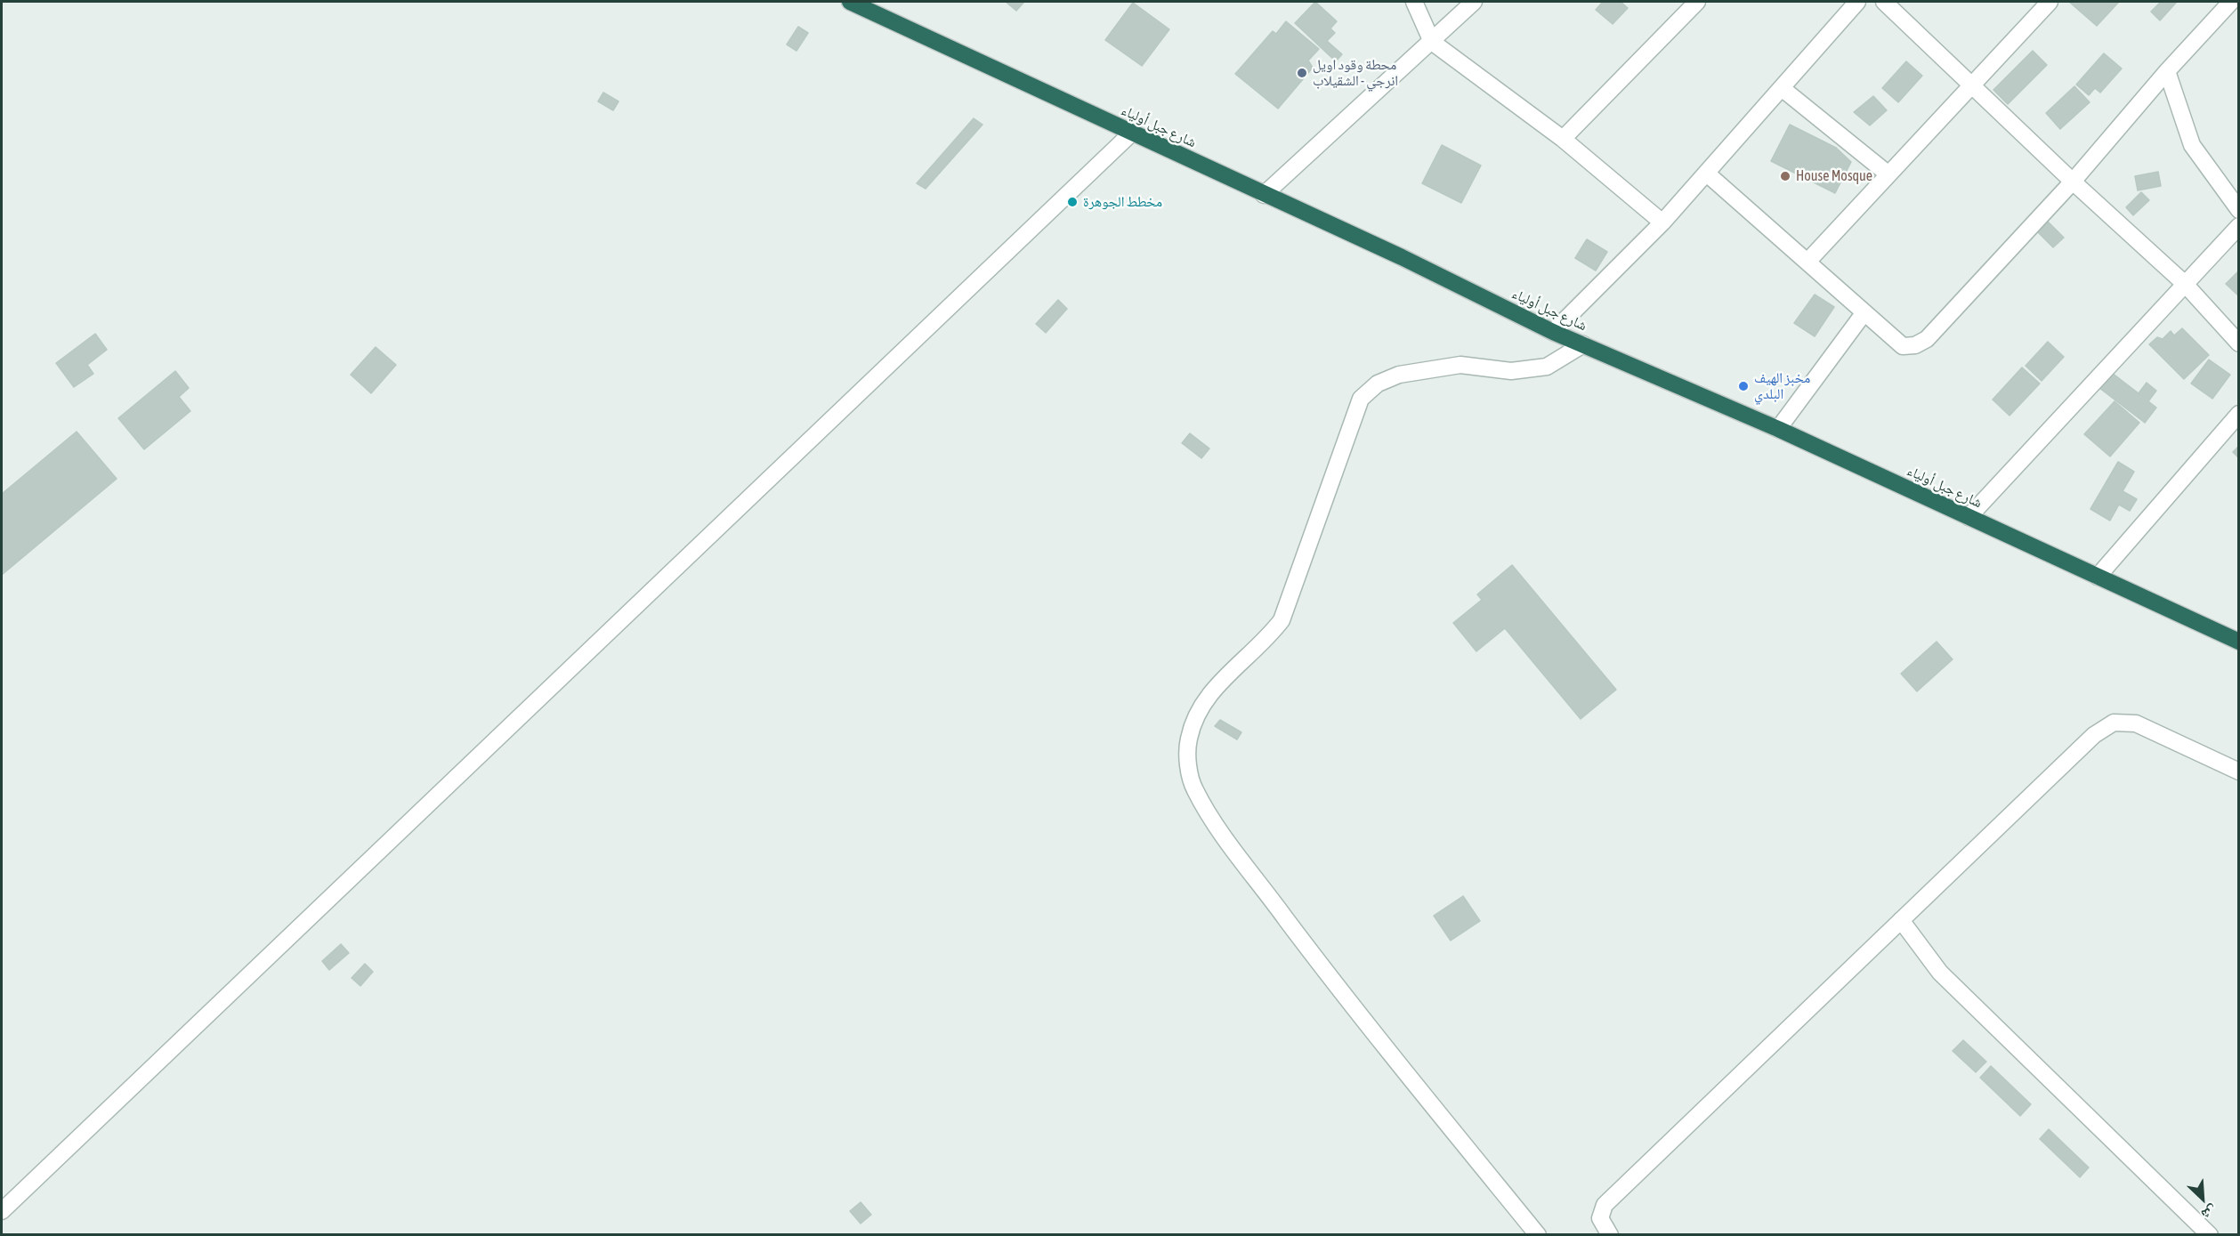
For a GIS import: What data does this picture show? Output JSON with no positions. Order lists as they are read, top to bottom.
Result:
{
  "streets": {
    "highway": ["شارع جبل أولياء"]
  },
  "places": [
    "محطة وقود اويل انرجي - الشقيلاب",
    "House Mosque",
    "مخطط الجوهرة",
    "مخبز الهيف البلدي"
  ],
  "north": "bottom right"
}
